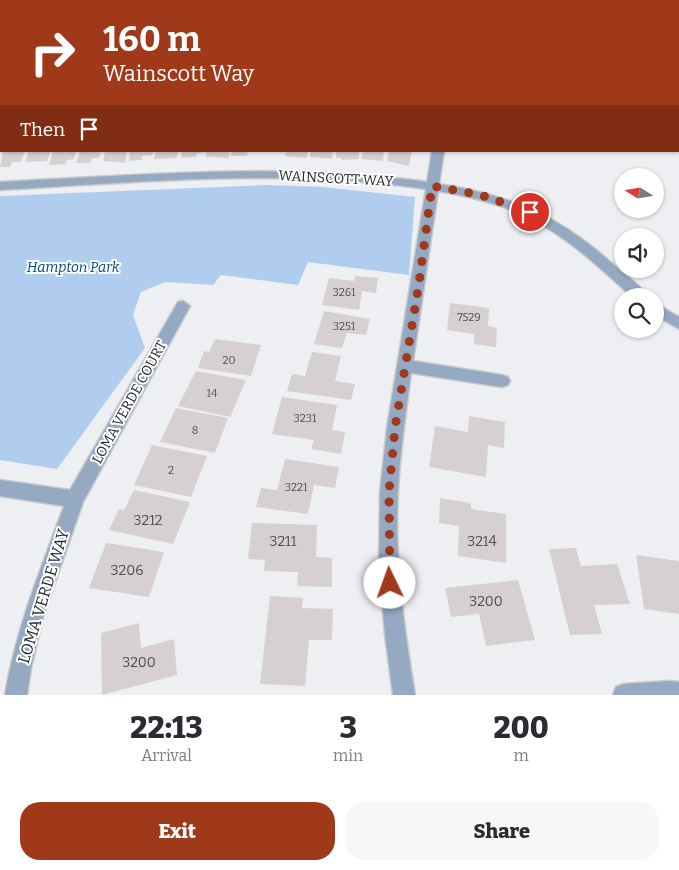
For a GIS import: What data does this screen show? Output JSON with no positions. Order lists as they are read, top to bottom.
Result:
{
  "streets": {
    "street": ["WAINSCOTT WAY", "LOMA VERDE COURT", "LOMA VERDE WAY"]
  },
  "crossings": [
    ["LOMA VERDE COURT", "LOMA VERDE WAY"]
  ],
  "parks": ["Hampton Park"],
  "house_numbers": [
    "3261",
    "7529",
    "3251",
    "20",
    "14",
    "3231",
    "8",
    "2",
    "3221",
    "3212",
    "3211",
    "3214",
    "3206",
    "3200",
    "3200"
  ],
  "north": "left",
  "page": {
    "turn": ["160 m", "Wainscott Way"],
    "then": "Then",
    "eta": [
      "22:13",
      "Arrival",
      "3",
      "min",
      "200",
      "m"
    ],
    "buttons": ["Exit", "Share"]
  }
}
